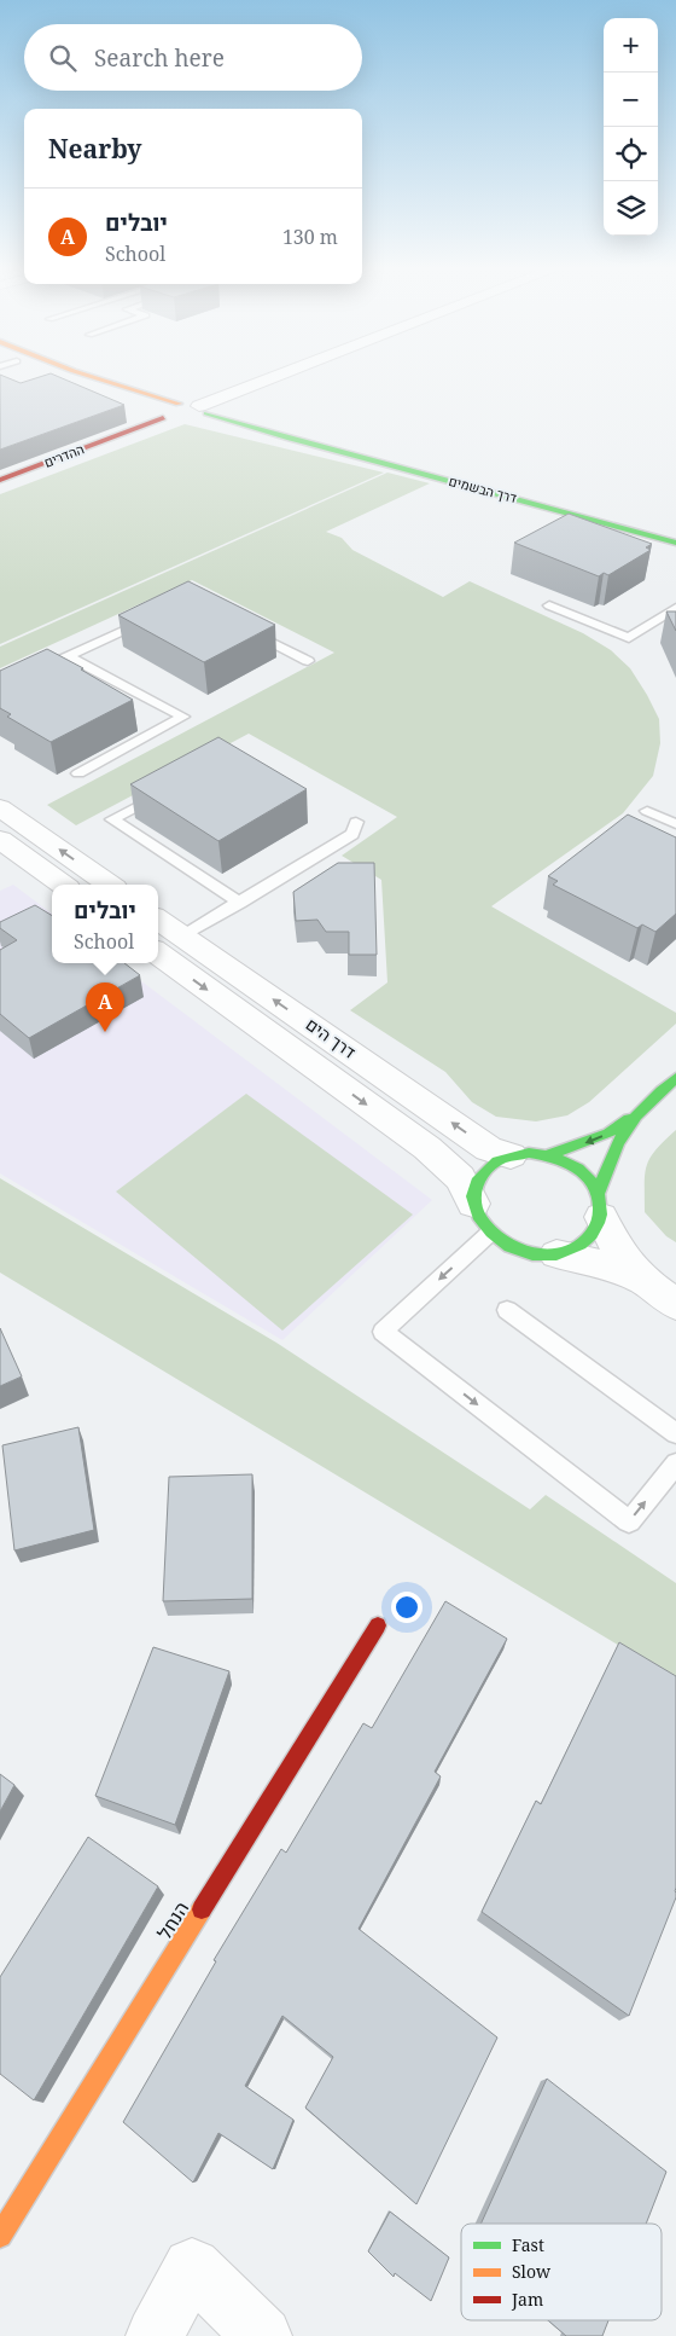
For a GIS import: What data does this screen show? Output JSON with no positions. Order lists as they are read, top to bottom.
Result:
{
  "streets": {
    "street": [
      "ההדרים",
      "דרך הבשמים",
      "דרך הים",
      "הנחל"
    ]
  },
  "legend": ["Fast", "Slow", "Jam"],
  "page": {
    "map_buttons": ["+", "−"],
    "search": "Search here",
    "heading": "Nearby",
    "list": [
      {
        "mark": "A",
        "name": "יובלים",
        "note": "School",
        "value": "130 m"
      }
    ],
    "popup": ["יובלים", "School"],
    "pins": "A"
  }
}
